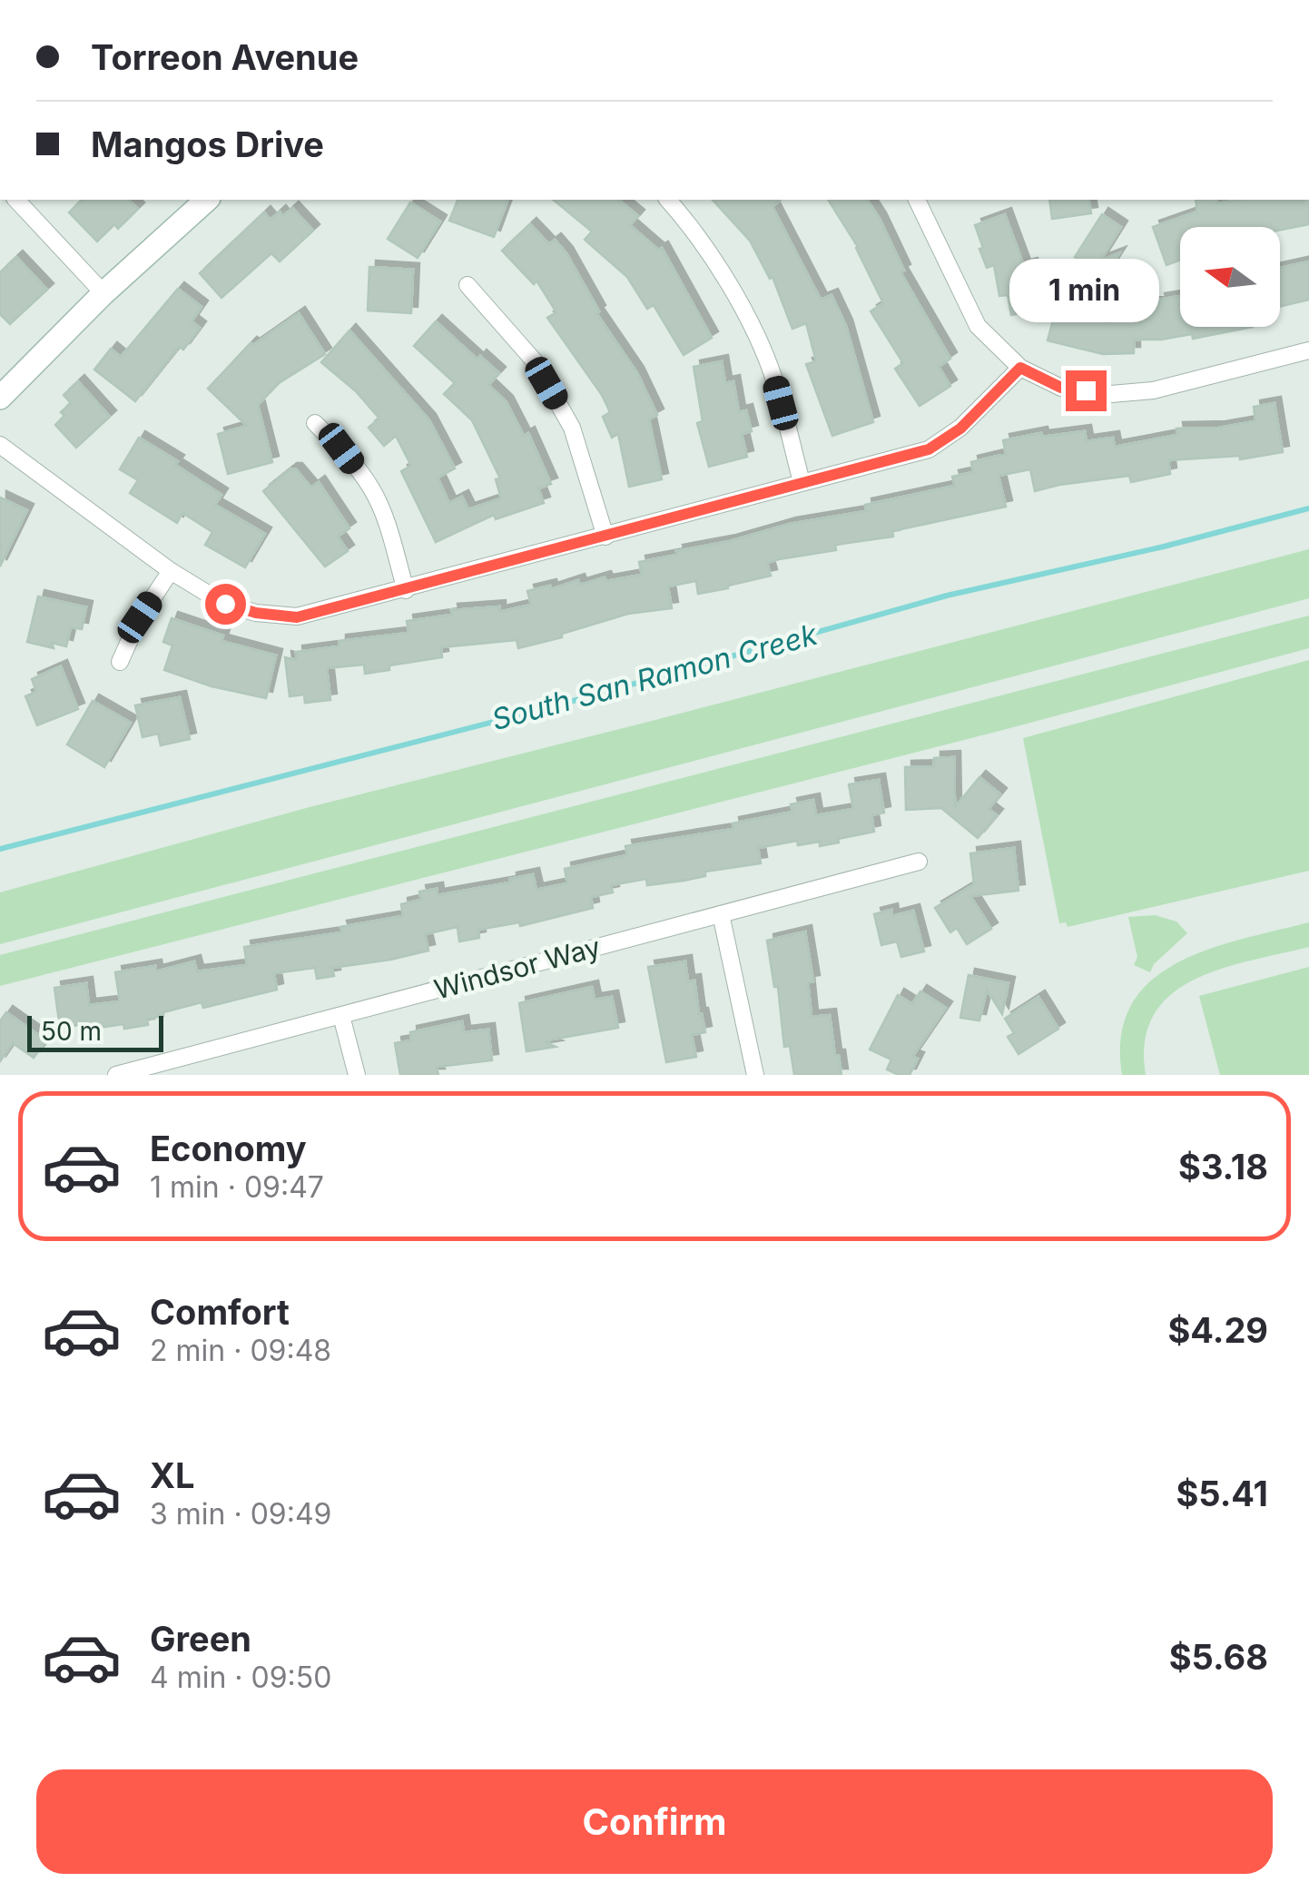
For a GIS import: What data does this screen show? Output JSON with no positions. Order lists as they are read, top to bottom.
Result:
{
  "streets": {
    "street": ["Windsor Way"]
  },
  "water": ["South San Ramon Creek"],
  "scale_bar": "50 m",
  "north": "left",
  "page": {
    "banner": ["Torreon Avenue", "Mangos Drive"],
    "bubble": "1 min",
    "scale": "50 m",
    "list": [
      {
        "name": "Economy",
        "note": "1 min · 09:47",
        "value": "$3.18"
      },
      {
        "name": "Comfort",
        "note": "2 min · 09:48",
        "value": "$4.29"
      },
      {
        "name": "XL",
        "note": "3 min · 09:49",
        "value": "$5.41"
      },
      {
        "name": "Green",
        "note": "4 min · 09:50",
        "value": "$5.68"
      }
    ],
    "buttons": "Confirm"
  }
}
